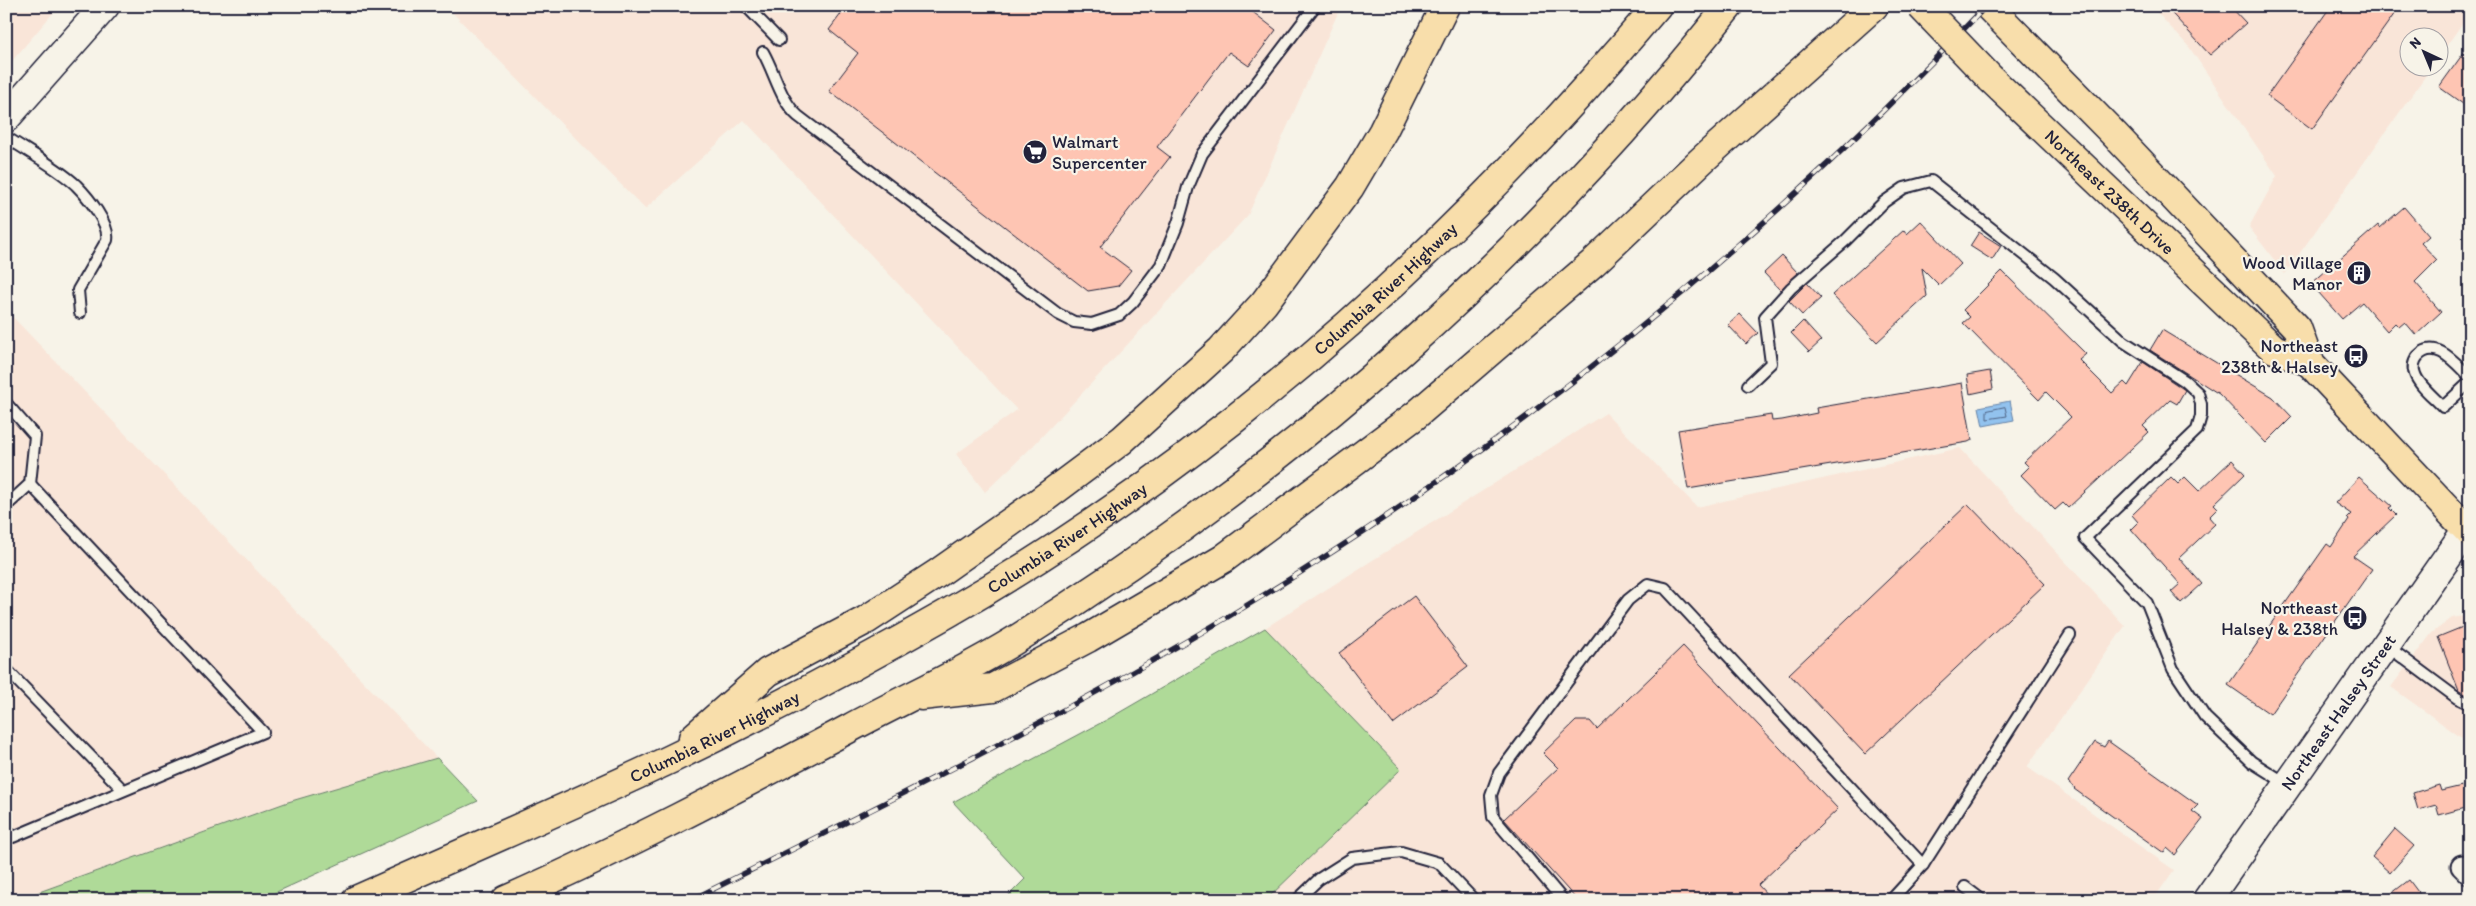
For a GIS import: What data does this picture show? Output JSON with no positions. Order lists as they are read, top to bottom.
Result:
{
  "streets": {
    "highway": ["Northeast 238th Drive", "Columbia River Highway"],
    "main road": ["Northeast Halsey Street"]
  },
  "crossings": [
    ["Northeast 238th Drive", "Northeast Halsey Street"]
  ],
  "places": {
    "supermarket": ["Walmart Supercenter"],
    "building": ["Wood Village Manor"],
    "bus stop": ["Northeast 238th & Halsey", "Northeast Halsey & 238th"]
  },
  "north": "top left"
}
